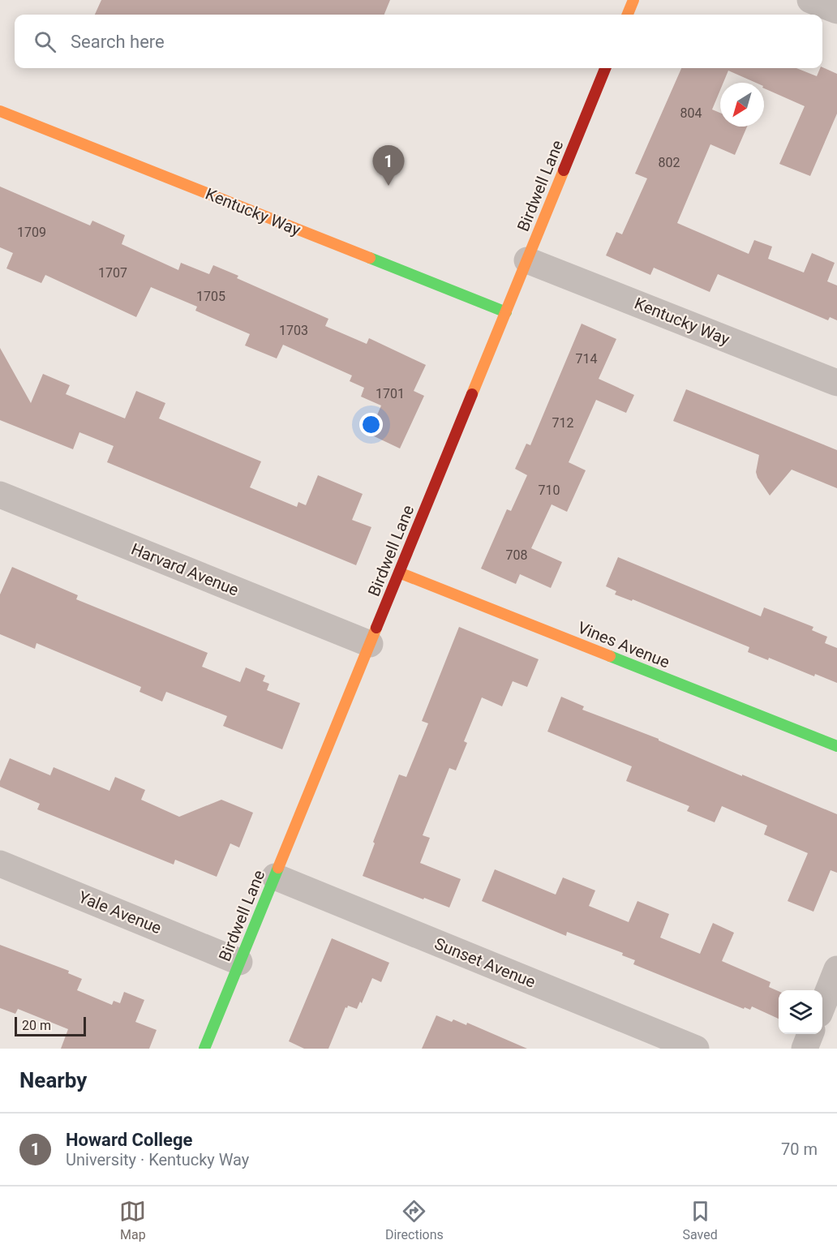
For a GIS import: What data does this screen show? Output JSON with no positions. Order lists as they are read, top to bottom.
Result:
{
  "streets": {
    "main road": ["Birdwell Lane", "Kentucky Way", "Vines Avenue"],
    "street": ["Harvard Avenue", "Yale Avenue", "Sunset Avenue"]
  },
  "crossings": [
    ["Birdwell Lane", "Kentucky Way"],
    ["Birdwell Lane", "Harvard Avenue"],
    ["Birdwell Lane", "Vines Avenue"],
    ["Birdwell Lane", "Yale Avenue"],
    ["Birdwell Lane", "Sunset Avenue"]
  ],
  "house_numbers": [
    "804",
    "802",
    "1709",
    "1707",
    "1705",
    "1703",
    "714",
    "1701",
    "712",
    "710",
    "708"
  ],
  "scale_bar": "20 m",
  "north": "bottom left",
  "page": {
    "search": "Search here",
    "pins": "1",
    "scale": "20 m",
    "heading": "Nearby",
    "list": [
      {
        "mark": "1",
        "name": "Howard College",
        "note": "University · Kentucky Way",
        "value": "70 m"
      }
    ],
    "nav": ["Map", "Directions", "Saved"]
  }
}
